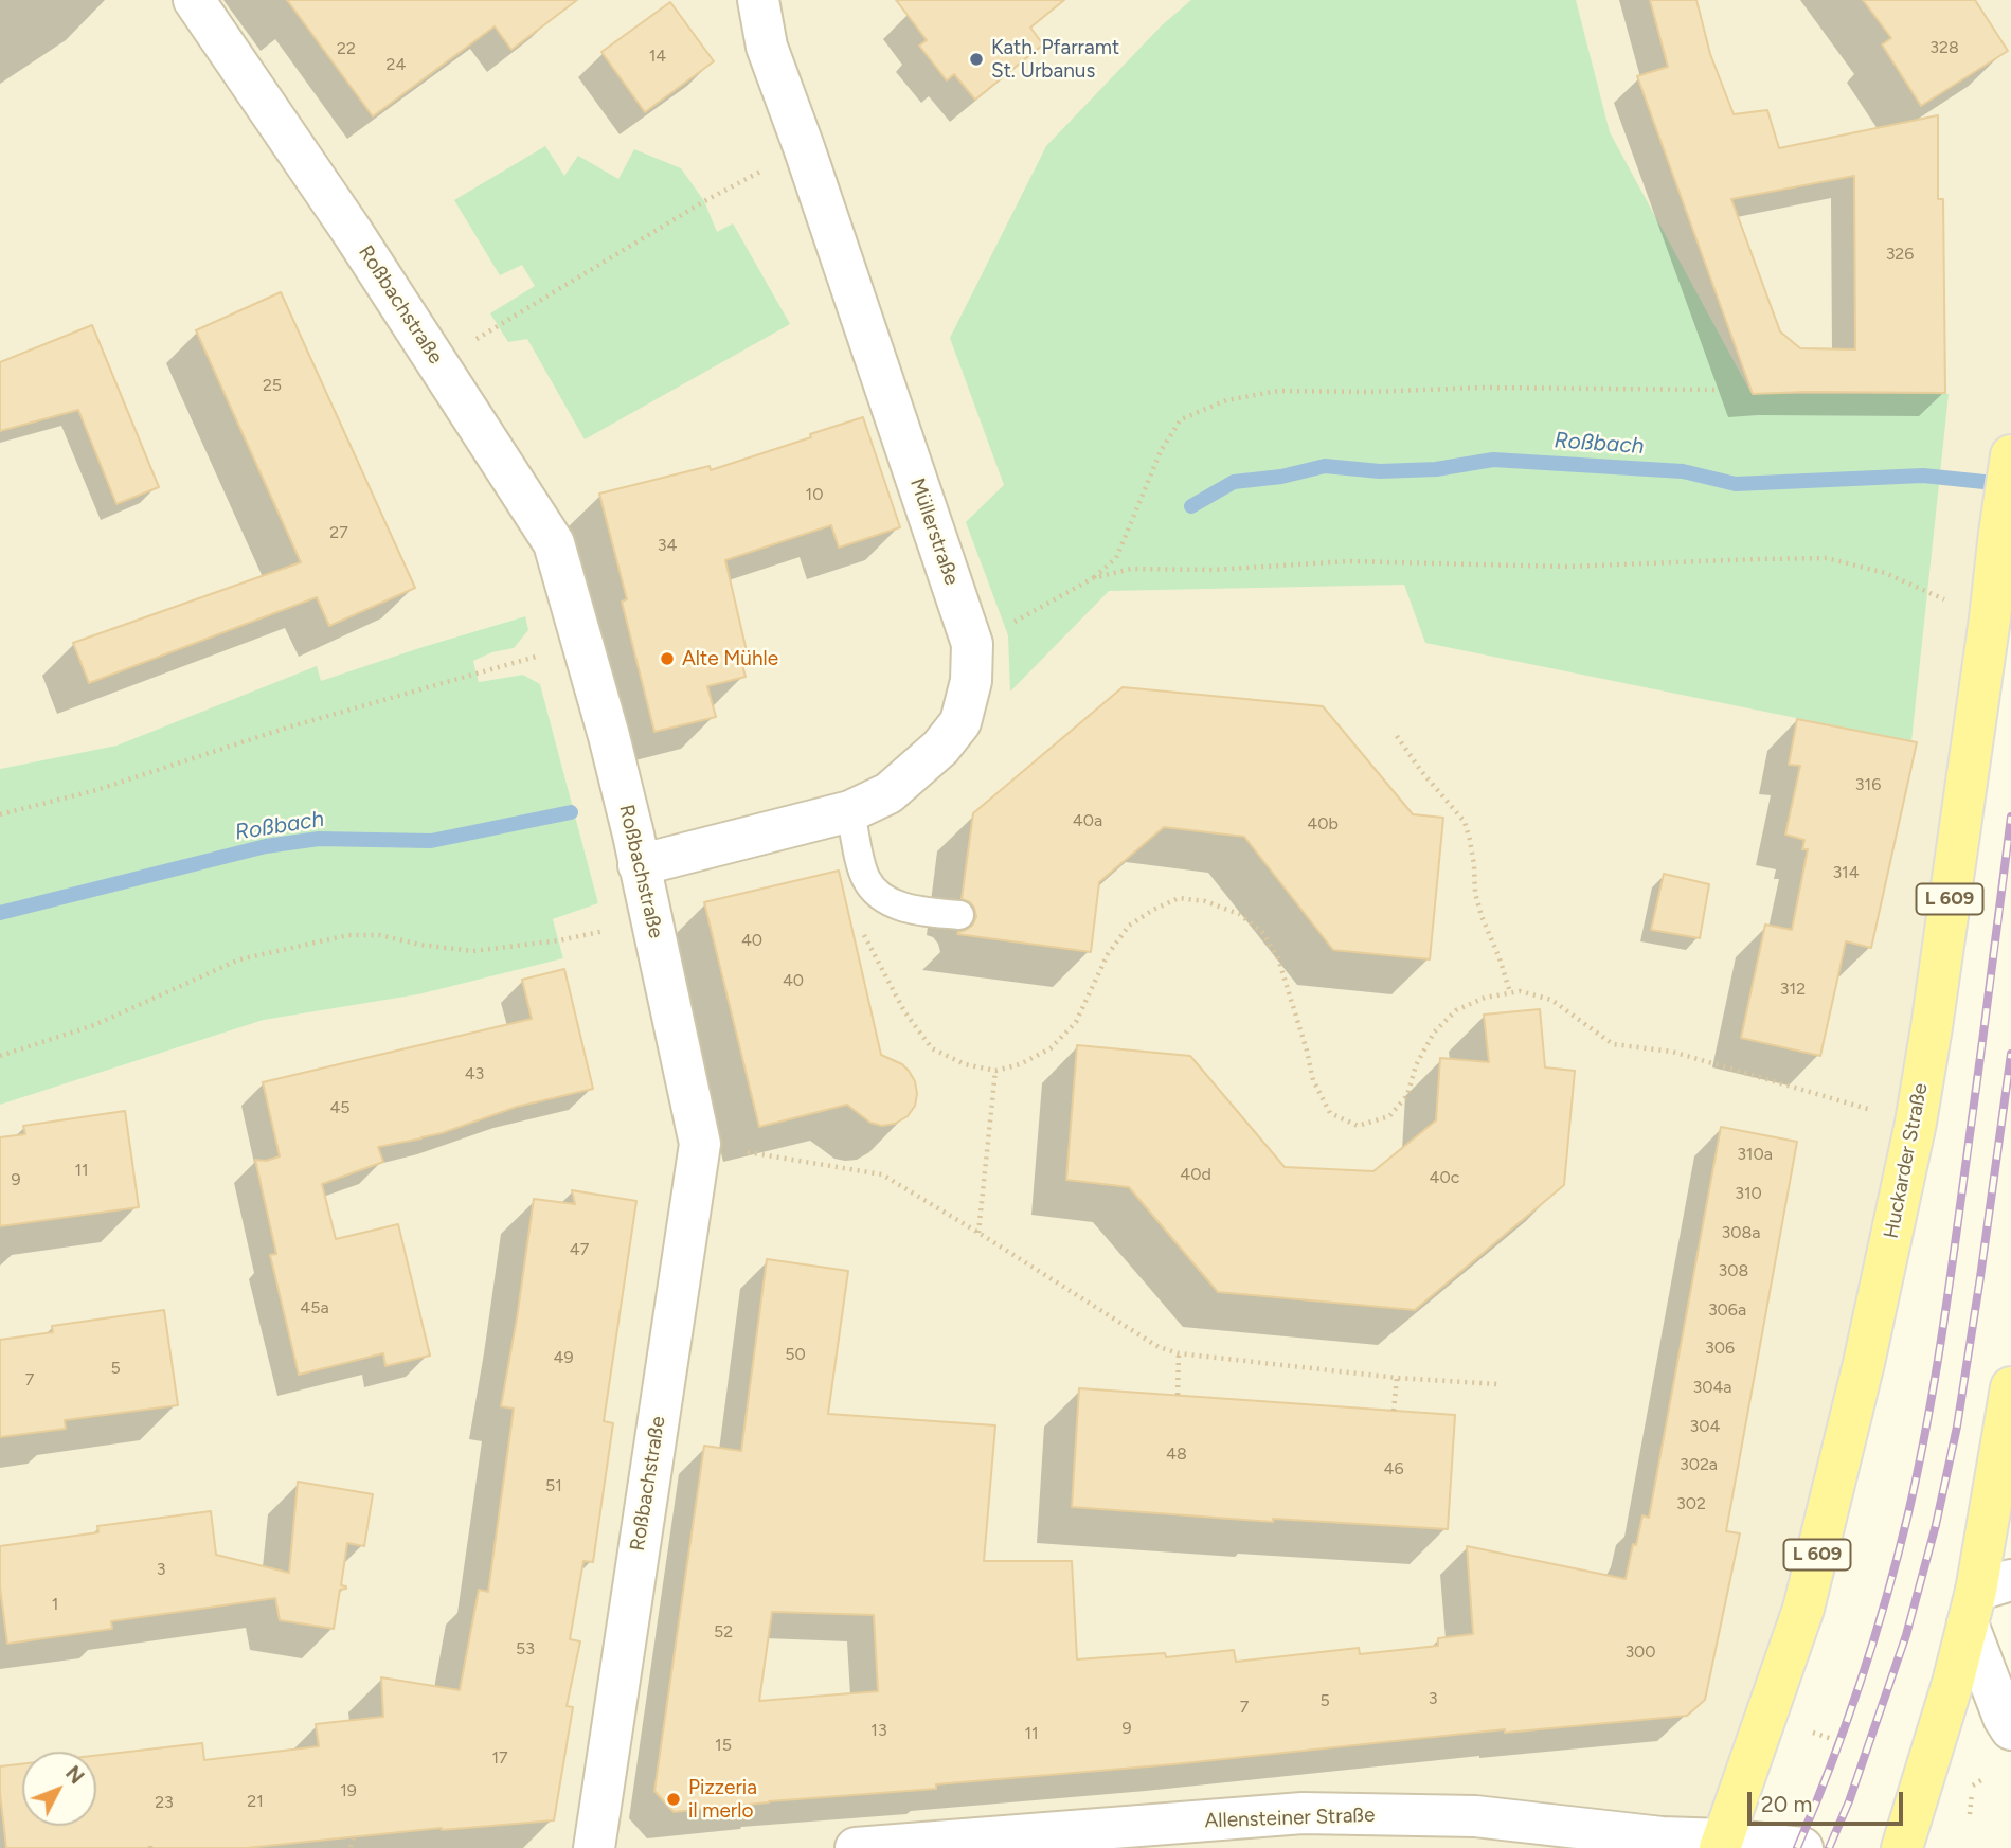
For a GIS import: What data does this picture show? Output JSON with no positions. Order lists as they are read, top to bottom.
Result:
{
  "streets": {
    "main road": ["L 609", "Huckarder Straße"],
    "street": ["Roßbachstraße", "Müllerstraße", "Allensteiner Straße"]
  },
  "crossings": [
    ["Roßbachstraße", "Müllerstraße"],
    ["Huckarder Straße", "Allensteiner Straße"]
  ],
  "water": ["Roßbach"],
  "places": ["Kath. Pfarramt St. Urbanus", "Alte Mühle", "Pizzeria il merlo"],
  "house_numbers": [
    "328",
    "22",
    "14",
    "24",
    "326",
    "25",
    "10",
    "27",
    "34",
    "316",
    "40a",
    "40b",
    "314",
    "40",
    "40",
    "312",
    "43",
    "45",
    "310a",
    "11",
    "40d",
    "40c",
    "9",
    "310",
    "308a",
    "47",
    "308",
    "45a",
    "306a",
    "306",
    "50",
    "49",
    "5",
    "7",
    "304a",
    "304",
    "48",
    "302a",
    "46",
    "51",
    "302",
    "3",
    "1",
    "52",
    "53",
    "300",
    "3",
    "5",
    "7",
    "9",
    "13",
    "11",
    "15",
    "17",
    "19",
    "21",
    "23"
  ],
  "scale_bar": "20 m",
  "north": "top right"
}
